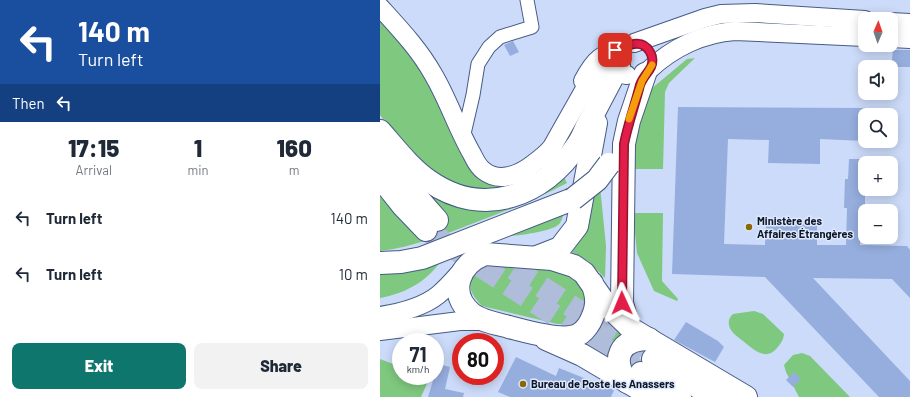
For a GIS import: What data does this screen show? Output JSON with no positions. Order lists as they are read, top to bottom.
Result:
{
  "places": ["Ministère des Affaires Étrangères", "Bureau de Poste les Anassers"],
  "north": "top",
  "page": {
    "turn": ["140 m", "Turn left"],
    "map_buttons": ["+", "−"],
    "then": "Then",
    "eta": [
      "17:15",
      "Arrival",
      "1",
      "min",
      "160",
      "m"
    ],
    "list": [
      {
        "name": "Turn left",
        "value": "140 m"
      },
      {
        "name": "Turn left",
        "value": "10 m"
      }
    ],
    "speed": "71 km/h",
    "limit": "80",
    "buttons": ["Exit", "Share"]
  }
}
